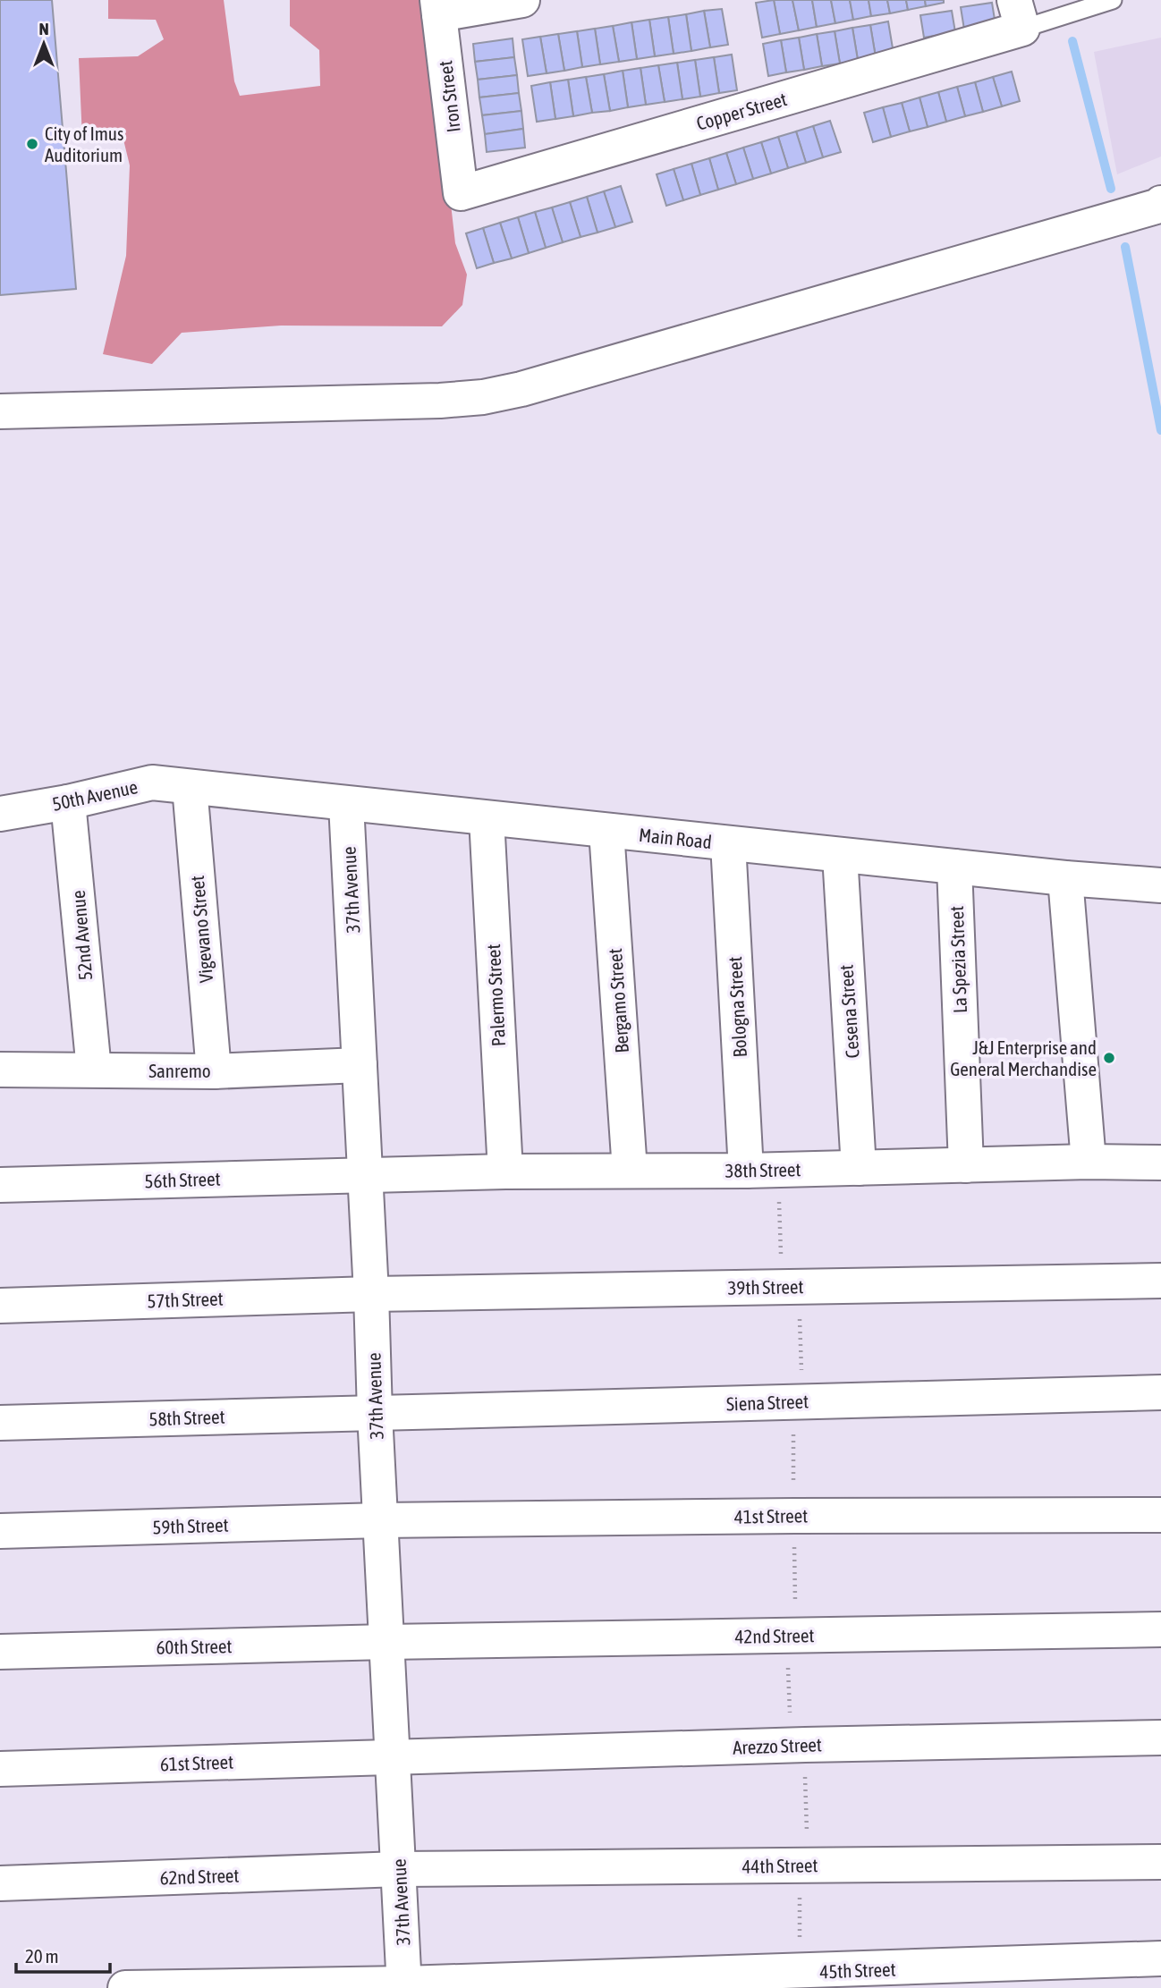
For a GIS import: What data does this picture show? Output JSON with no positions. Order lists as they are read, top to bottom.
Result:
{
  "streets": {
    "street": [
      "Iron Street",
      "Copper Street",
      "50th Avenue",
      "Main Road",
      "37th Avenue",
      "Vigevano Street",
      "52nd Avenue",
      "La Spezia Street",
      "Palermo Street",
      "Bergamo Street",
      "Bologna Street",
      "Cesena Street",
      "Sanremo",
      "38th Street",
      "56th Street",
      "39th Street",
      "57th Street",
      "Siena Street",
      "58th Street",
      "41st Street",
      "59th Street",
      "42nd Street",
      "60th Street",
      "Arezzo Street",
      "61st Street",
      "44th Street",
      "62nd Street",
      "45th Street"
    ]
  },
  "crossings": [
    ["Iron Street", "Copper Street"],
    ["50th Avenue", "Main Road"],
    ["50th Avenue", "Vigevano Street"],
    ["50th Avenue", "52nd Avenue"],
    ["Main Road", "37th Avenue"],
    ["Main Road", "Vigevano Street"],
    ["Main Road", "La Spezia Street"],
    ["Main Road", "Palermo Street"],
    ["Main Road", "Bergamo Street"],
    ["Main Road", "Bologna Street"],
    ["Main Road", "Cesena Street"],
    ["37th Avenue", "Sanremo"],
    ["37th Avenue", "38th Street"],
    ["37th Avenue", "56th Street"],
    ["37th Avenue", "39th Street"],
    ["37th Avenue", "57th Street"],
    ["37th Avenue", "Siena Street"],
    ["37th Avenue", "58th Street"],
    ["37th Avenue", "41st Street"],
    ["37th Avenue", "59th Street"],
    ["37th Avenue", "42nd Street"],
    ["37th Avenue", "60th Street"],
    ["37th Avenue", "Arezzo Street"],
    ["37th Avenue", "61st Street"],
    ["37th Avenue", "44th Street"],
    ["37th Avenue", "62nd Street"],
    ["37th Avenue", "45th Street"],
    ["Vigevano Street", "Sanremo"],
    ["52nd Avenue", "Sanremo"],
    ["La Spezia Street", "38th Street"],
    ["Palermo Street", "38th Street"],
    ["Bergamo Street", "38th Street"],
    ["Bologna Street", "38th Street"],
    ["Cesena Street", "38th Street"],
    ["38th Street", "56th Street"],
    ["39th Street", "57th Street"],
    ["Siena Street", "58th Street"],
    ["41st Street", "59th Street"],
    ["42nd Street", "60th Street"],
    ["Arezzo Street", "61st Street"],
    ["44th Street", "62nd Street"]
  ],
  "places": ["City of Imus Auditorium", "J&J Enterprise and General Merchandise"],
  "scale_bar": "20 m",
  "north": "top"
}
